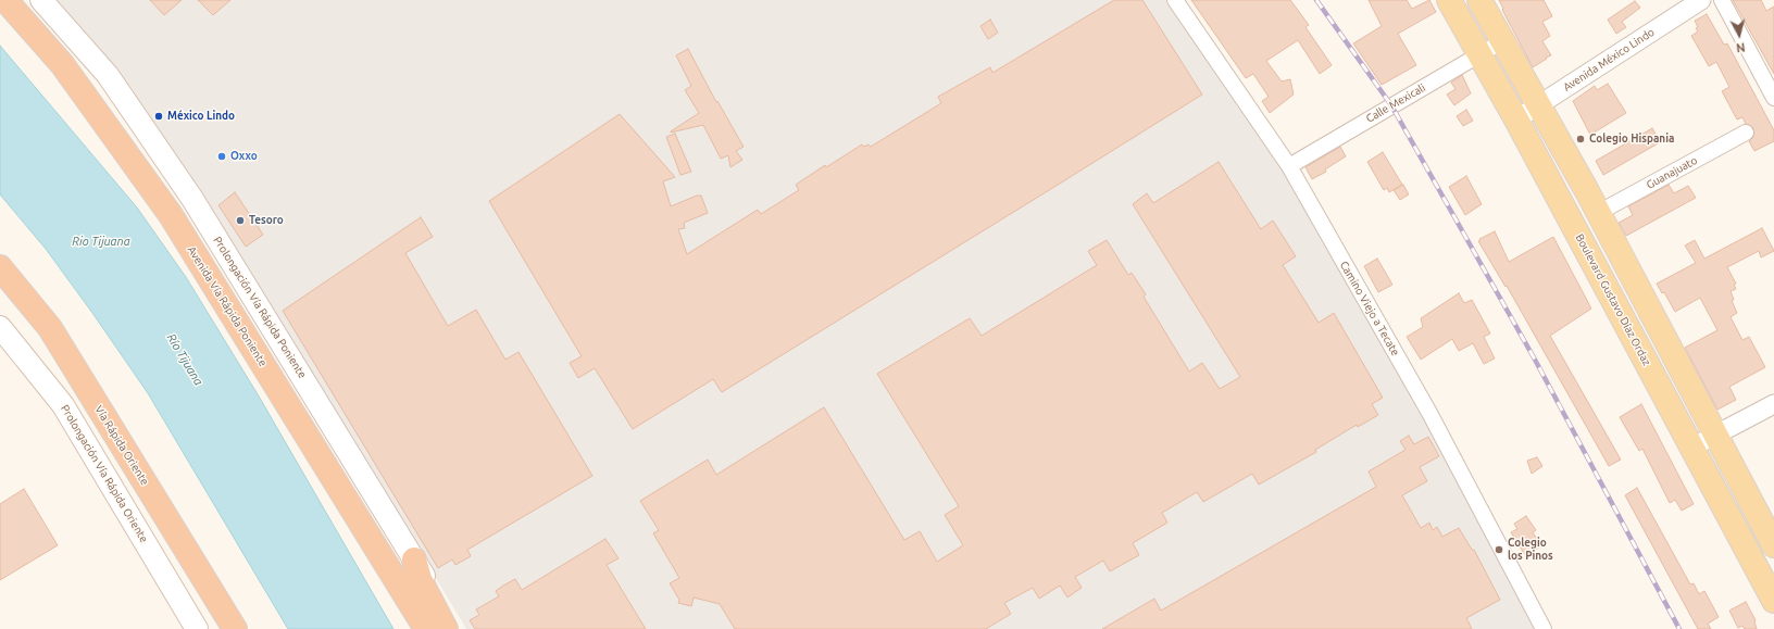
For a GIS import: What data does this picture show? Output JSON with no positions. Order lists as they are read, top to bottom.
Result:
{
  "streets": {
    "highway": ["Avenida Vía Rápida Poniente", "Vía Rápida Oriente"],
    "main road": ["Boulevard Gustavo Díaz Ordaz", "Prolongación Vía Rápida Poniente", "Prolongación Vía Rápida Oriente"],
    "street": [
      "Avenida México Lindo",
      "Calle Mexicali",
      "Guanajuato",
      "Camino Viejo a Tecate"
    ]
  },
  "crossings": [
    ["Avenida México Lindo", "Boulevard Gustavo Díaz Ordaz"],
    ["Calle Mexicali", "Boulevard Gustavo Díaz Ordaz"],
    ["Calle Mexicali", "Camino Viejo a Tecate"]
  ],
  "water": ["Rio Tijuana", "Río Tijuana"],
  "places": [
    "México Lindo",
    "Colegio Hispania",
    "Oxxo",
    "Tesoro",
    "Colegio los Pinos"
  ],
  "north": "bottom"
}
